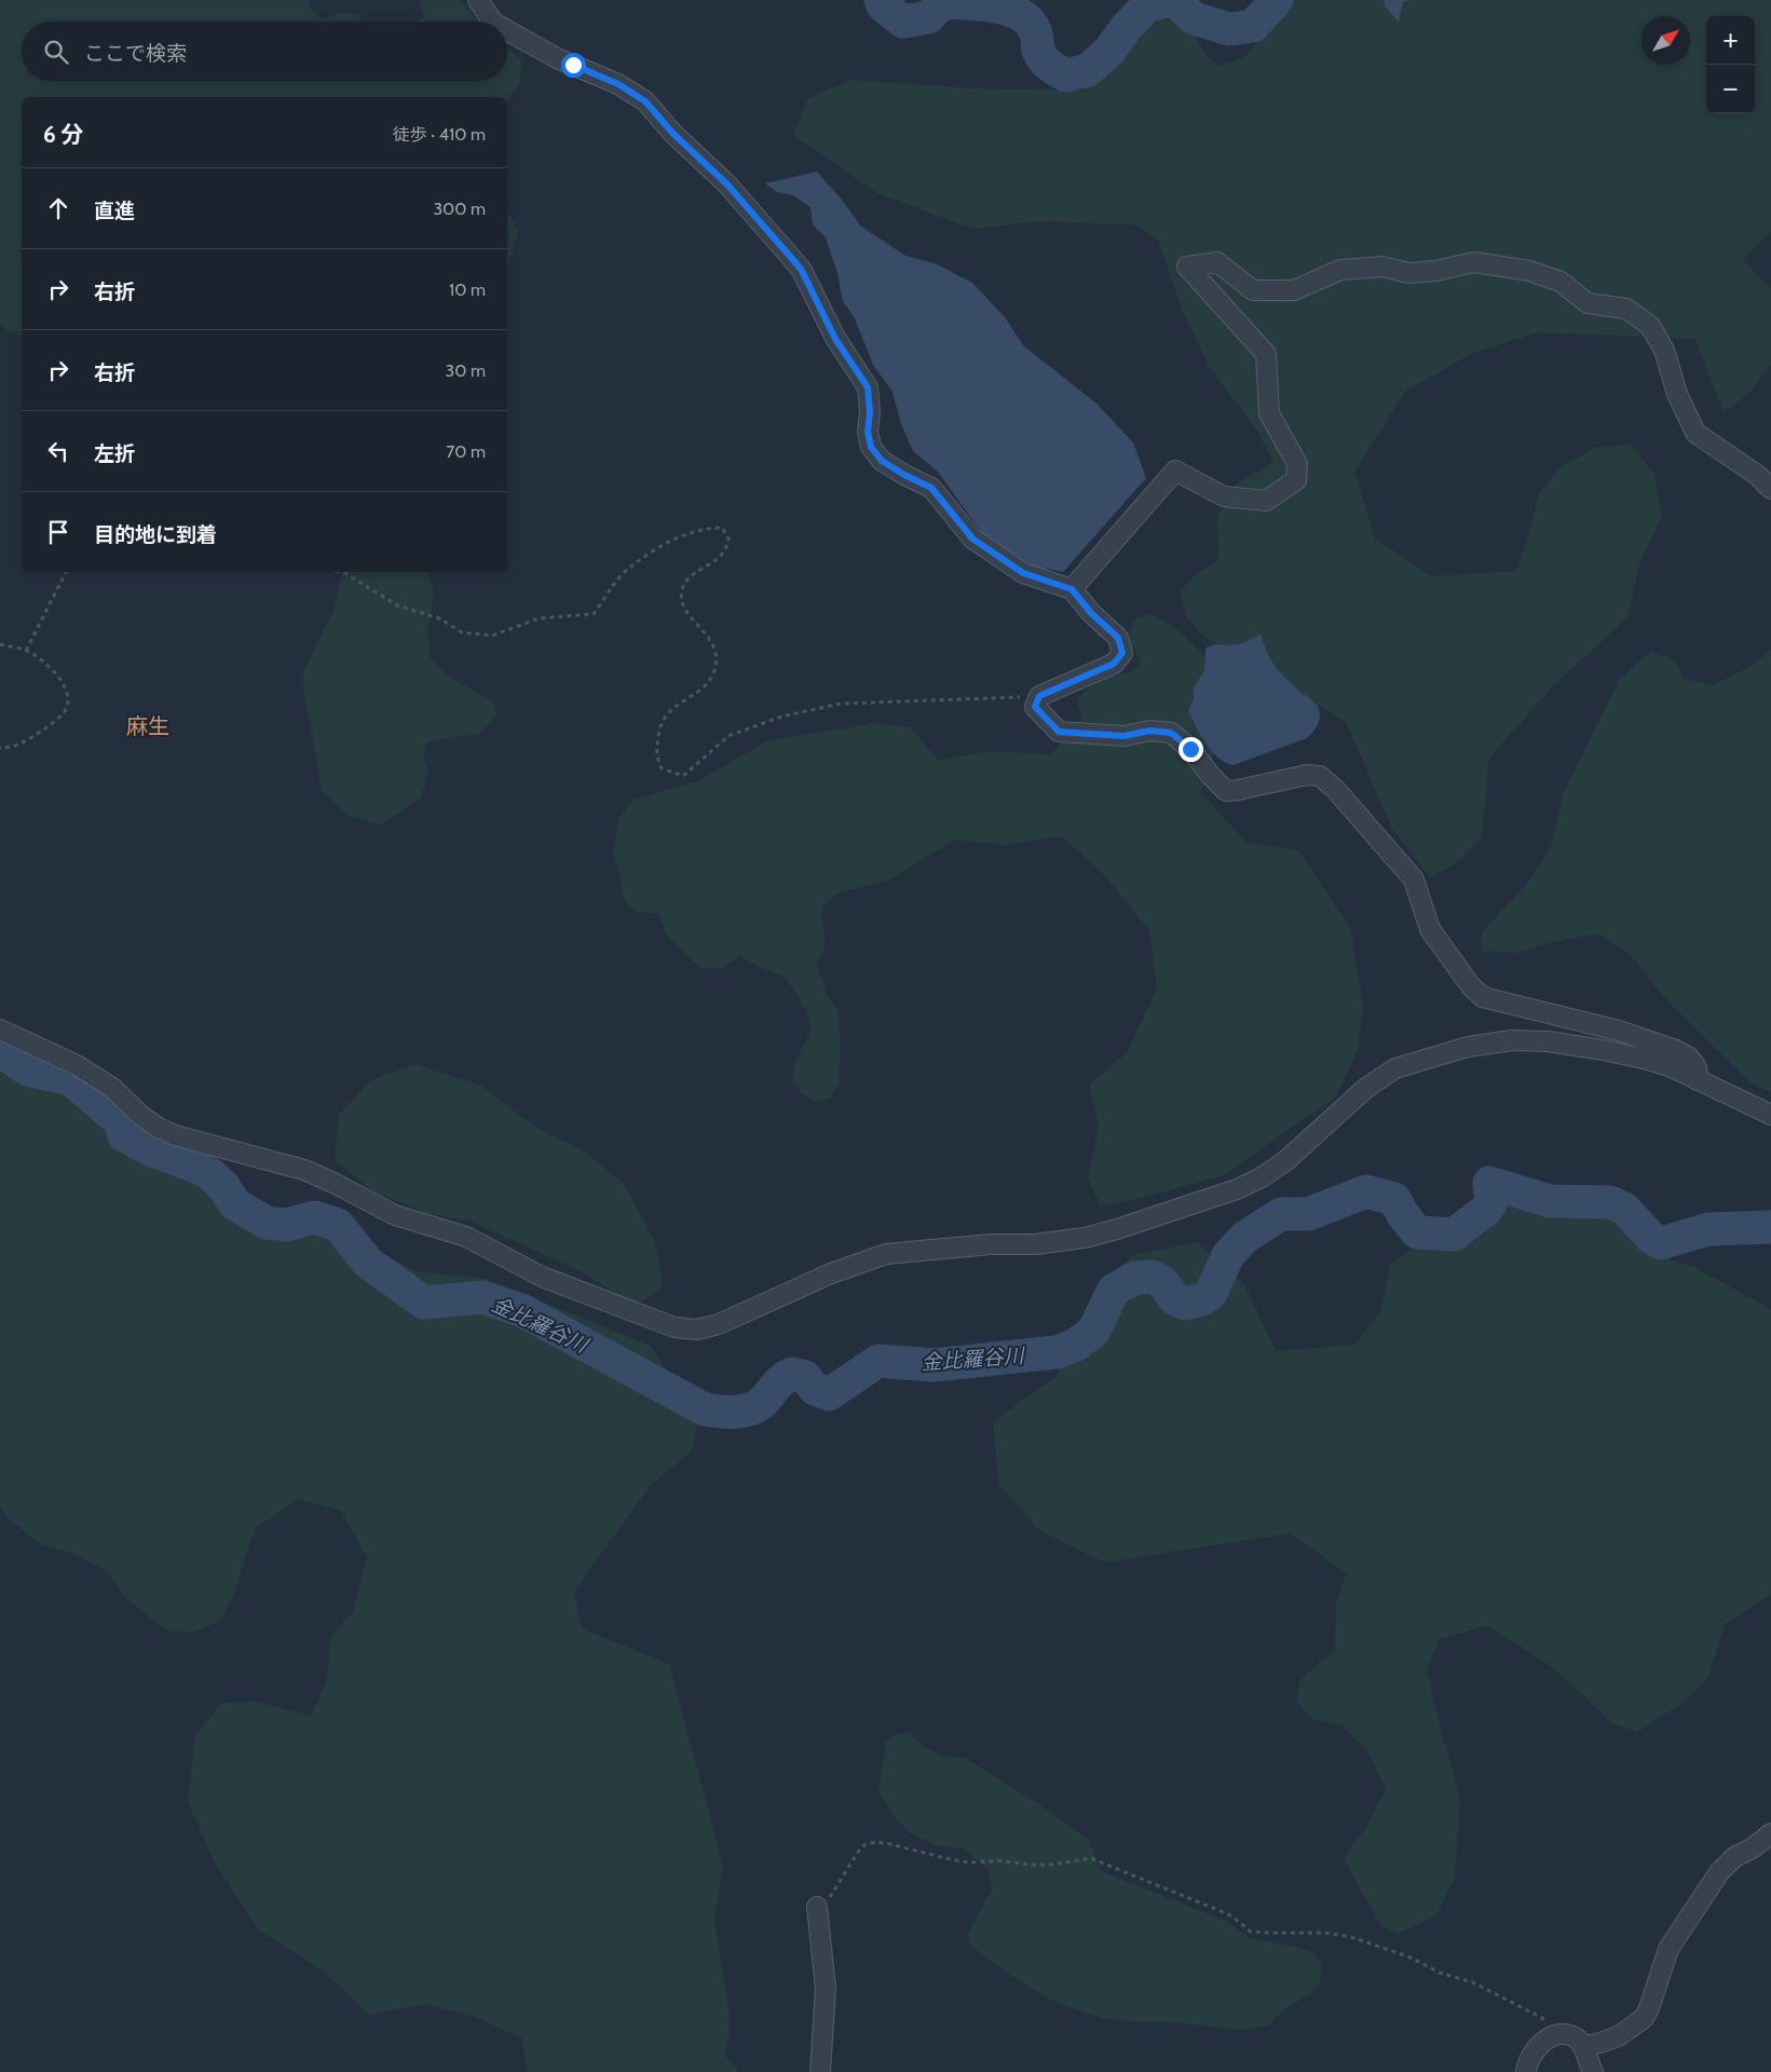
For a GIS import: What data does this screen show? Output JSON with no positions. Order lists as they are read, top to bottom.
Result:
{
  "districts": ["麻生"],
  "water": ["金比羅谷川"],
  "north": "top right",
  "page": {
    "map_buttons": ["+", "−"],
    "search": "ここで検索",
    "heading": ["6 分", "徒歩 · 410 m"],
    "list": [
      ["直進", "300 m"],
      ["右折", "10 m"],
      ["右折", "30 m"],
      ["左折", "70 m"],
      "目的地に到着"
    ]
  }
}
